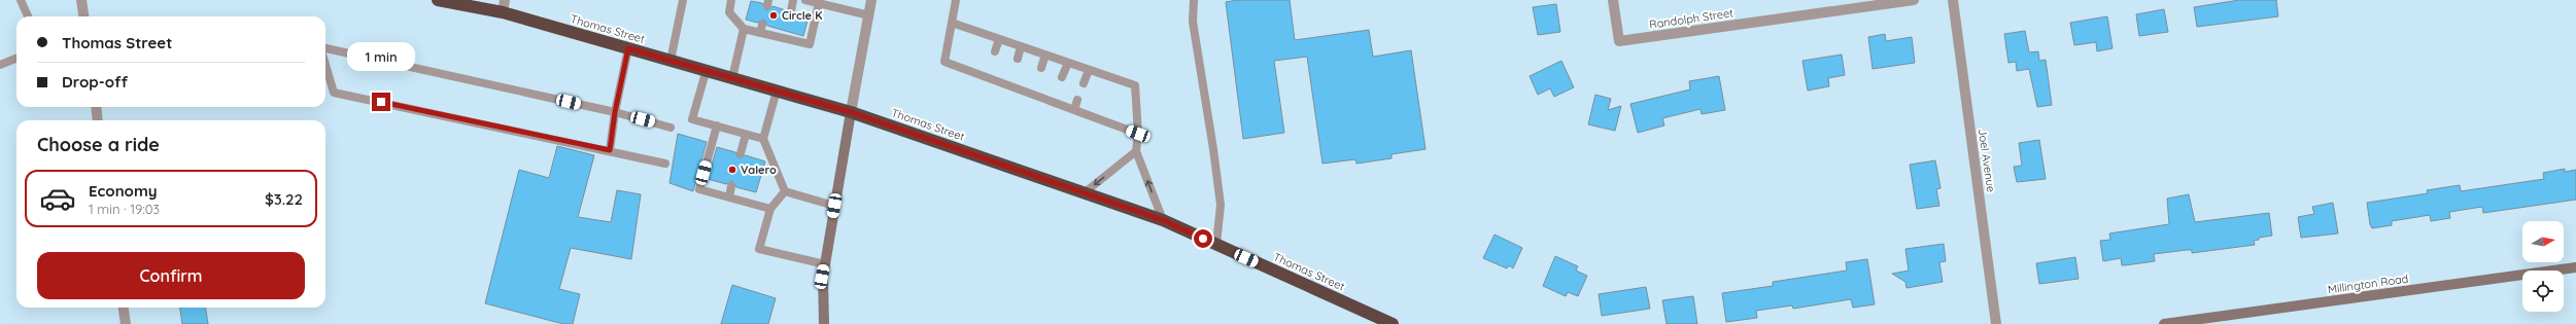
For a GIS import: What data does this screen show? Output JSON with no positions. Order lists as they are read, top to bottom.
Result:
{
  "streets": {
    "highway": ["Thomas Street"],
    "street": ["Randolph Street", "Joel Avenue", "Millington Road"]
  },
  "places": ["Circle K", "Valero"],
  "north": "right",
  "page": {
    "banner": ["Thomas Street", "Drop-off"],
    "bubble": "1 min",
    "heading": "Choose a ride",
    "list": [
      {
        "name": "Economy",
        "note": "1 min · 19:03",
        "value": "$3.22"
      }
    ],
    "buttons": "Confirm"
  }
}
